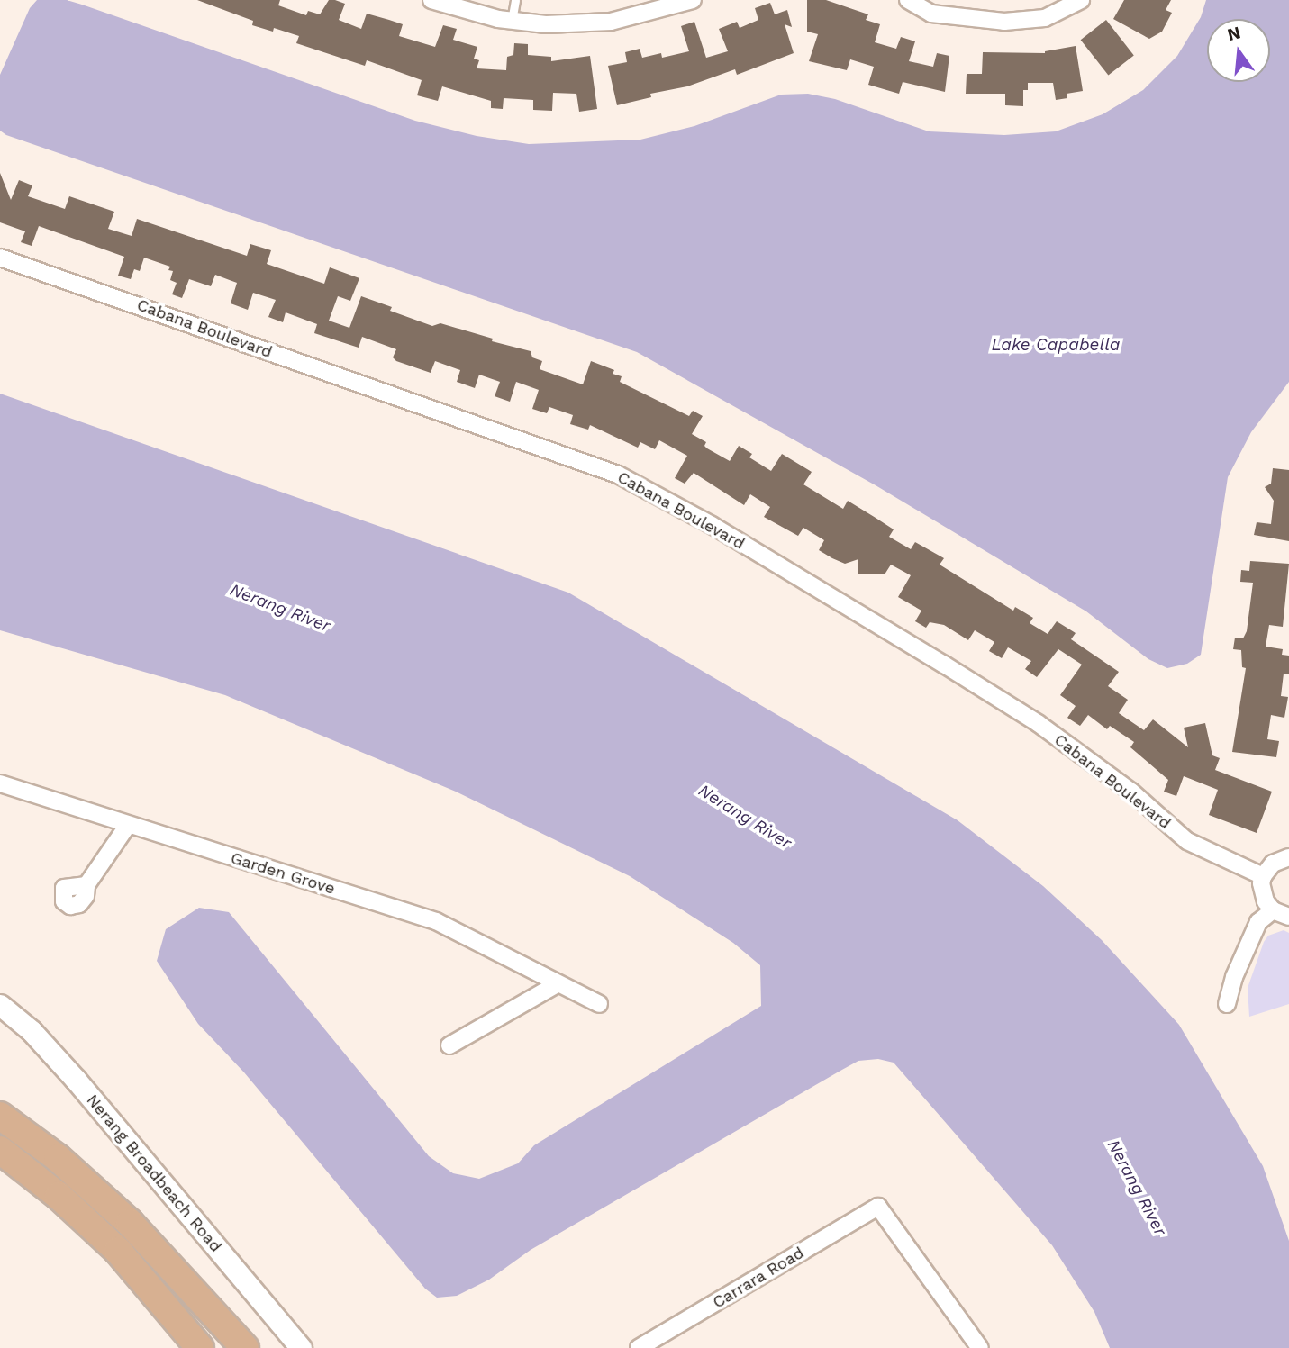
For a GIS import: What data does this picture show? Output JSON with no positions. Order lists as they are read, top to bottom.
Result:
{
  "streets": {
    "street": [
      "Cabana Boulevard",
      "Garden Grove",
      "Nerang Broadbeach Road",
      "Carrara Road"
    ]
  },
  "water": ["Lake Capabella", "Nerang River"],
  "north": "top"
}
